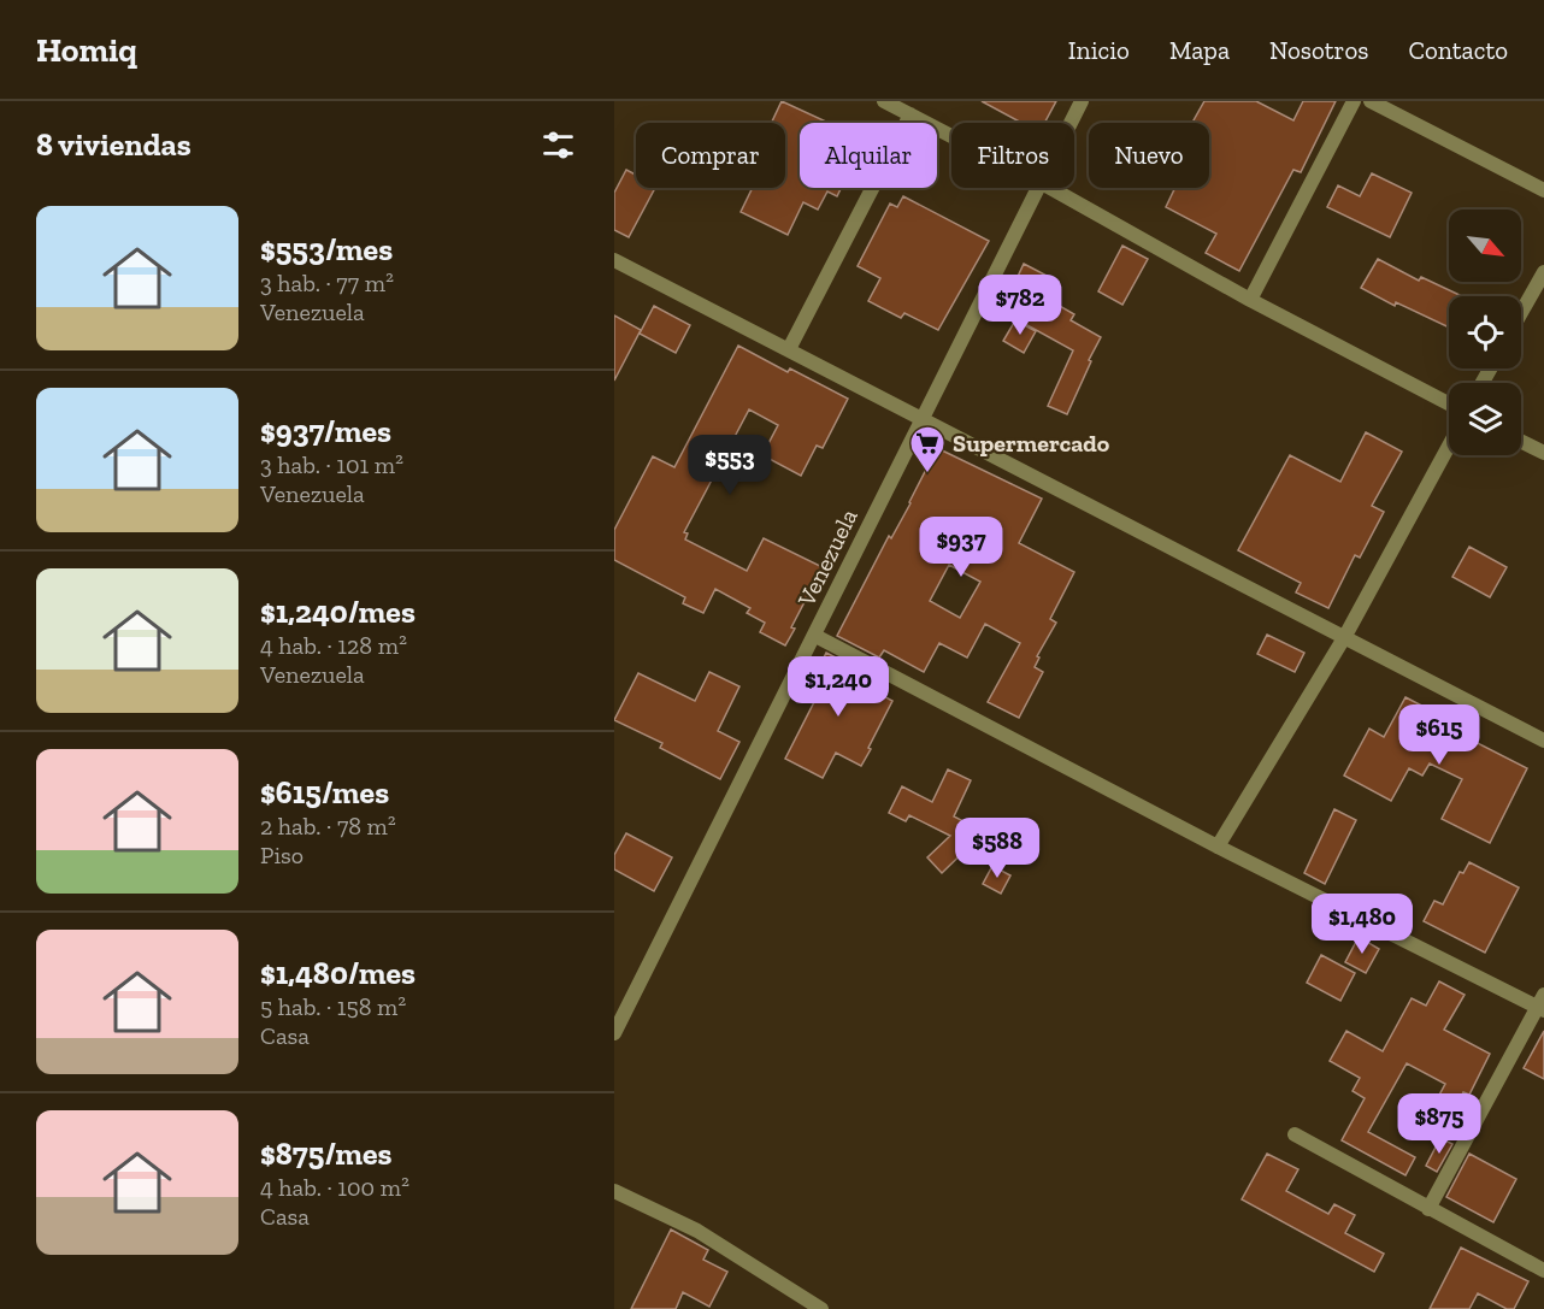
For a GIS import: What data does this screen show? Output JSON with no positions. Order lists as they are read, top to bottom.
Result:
{
  "streets": {
    "street": ["Venezuela"]
  },
  "places": {
    "supermarket": ["Supermercado"]
  },
  "north": "bottom right",
  "page": {
    "header": "Homiq",
    "nav": [
      "Inicio",
      "Mapa",
      "Nosotros",
      "Contacto"
    ],
    "heading": "8 viviendas",
    "chip": [
      "Comprar",
      "Alquilar",
      "Filtros",
      "Nuevo"
    ],
    "list": [
      {
        "name": "$553/mes",
        "note": "3 hab. · 77 m² · Venezuela"
      },
      {
        "name": "$937/mes",
        "note": "3 hab. · 101 m² · Venezuela"
      },
      {
        "name": "$1,240/mes",
        "note": "4 hab. · 128 m² · Venezuela"
      },
      {
        "name": "$615/mes",
        "note": "2 hab. · 78 m² · Piso"
      },
      {
        "name": "$1,480/mes",
        "note": "5 hab. · 158 m² · Casa"
      },
      {
        "name": "$875/mes",
        "note": "4 hab. · 100 m² · Casa"
      }
    ],
    "price": [
      "$782",
      "$553",
      "$937",
      "$1,240",
      "$615",
      "$588",
      "$1,480",
      "$875"
    ]
  }
}
